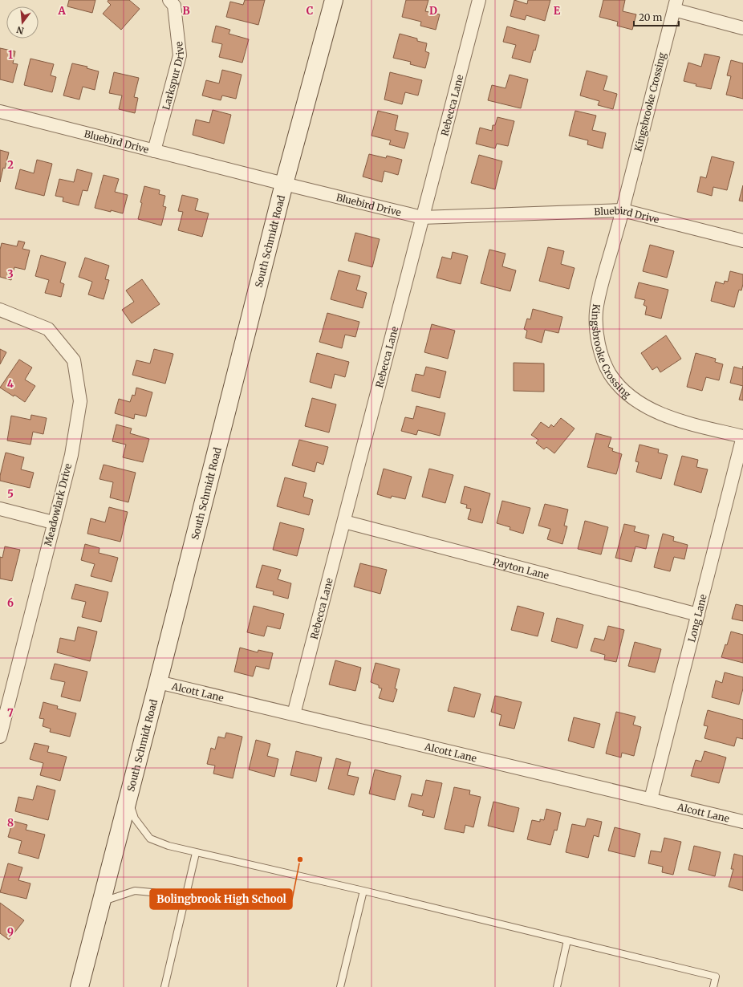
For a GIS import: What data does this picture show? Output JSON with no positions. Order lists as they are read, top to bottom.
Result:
{
  "streets": {
    "street": [
      "Larkspur Drive",
      "Kingsbrooke Crossing",
      "Rebecca Lane",
      "Bluebird Drive",
      "South Schmidt Road",
      "Meadowlark Drive",
      "Payton Lane",
      "Long Lane",
      "Alcott Lane"
    ]
  },
  "crossings": [
    ["Larkspur Drive", "Bluebird Drive"],
    ["Kingsbrooke Crossing", "Bluebird Drive"],
    ["Kingsbrooke Crossing", "Long Lane"],
    ["Rebecca Lane", "Bluebird Drive"],
    ["Rebecca Lane", "Payton Lane"],
    ["Rebecca Lane", "Alcott Lane"],
    ["Bluebird Drive", "South Schmidt Road"],
    ["South Schmidt Road", "Alcott Lane"],
    ["Payton Lane", "Long Lane"],
    ["Long Lane", "Alcott Lane"]
  ],
  "places": ["Bolingbrook High School"],
  "scale_bar": "20 m",
  "north": "bottom",
  "grid": {
    "columns": [
      "A",
      "B",
      "C",
      "D",
      "E"
    ],
    "rows": [
      "1",
      "2",
      "3",
      "4",
      "5",
      "6",
      "7",
      "8",
      "9"
    ]
  }
}
